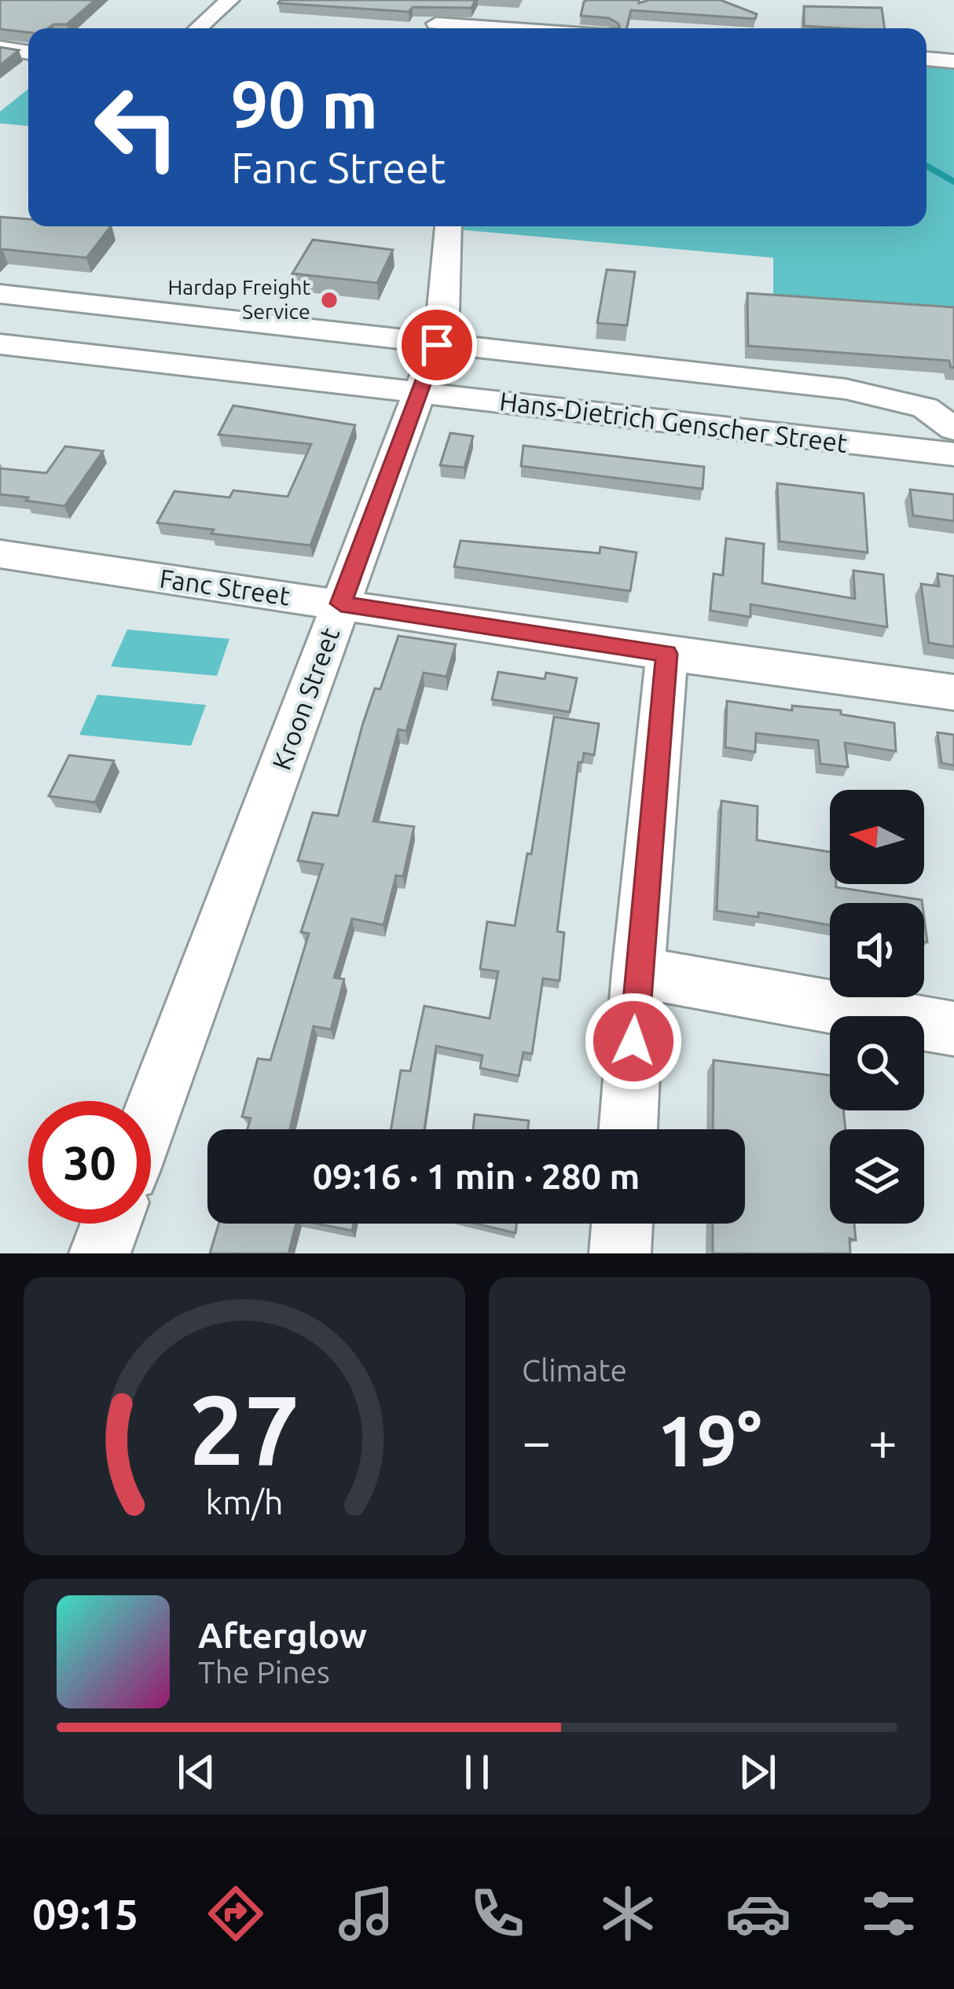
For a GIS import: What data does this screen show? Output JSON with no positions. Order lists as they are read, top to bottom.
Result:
{
  "streets": {
    "street": ["Hans-Dietrich Genscher Street", "Fanc Street", "Kroon Street"]
  },
  "crossings": [
    ["Hans-Dietrich Genscher Street", "Kroon Street"],
    ["Fanc Street", "Kroon Street"]
  ],
  "places": ["Hardap Freight Service"],
  "north": "left",
  "page": {
    "turn": ["90 m", "Fanc Street"],
    "limit": "30",
    "trip": "09:16 · 1 min · 280 m",
    "tile": "Climate",
    "heat": ["−", "19°", "+"],
    "song": ["Afterglow", "The Pines"],
    "tabs": "09:15",
    "gauge": ["27", "km/h"]
  }
}
